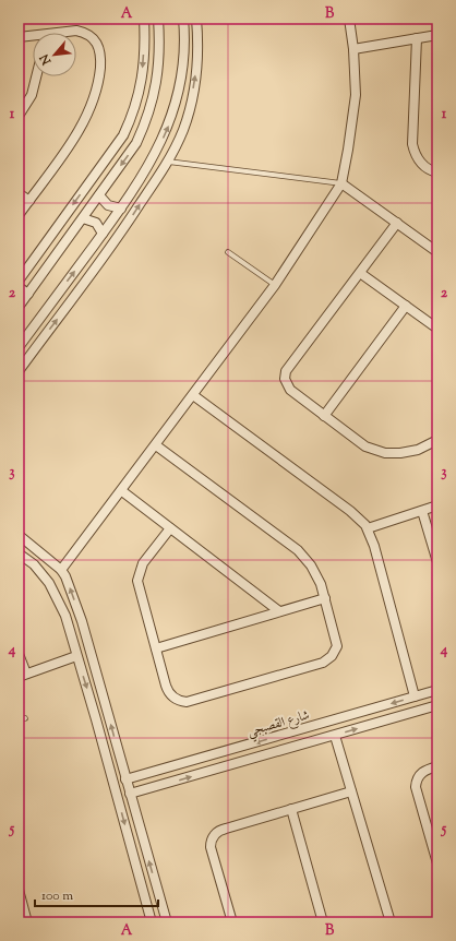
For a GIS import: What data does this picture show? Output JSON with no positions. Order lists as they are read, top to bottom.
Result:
{
  "streets": {
    "street": ["شارع القصبجي"]
  },
  "scale_bar": "100 m",
  "north": "bottom left",
  "grid": {
    "columns": ["A", "B"],
    "rows": [
      "1",
      "2",
      "3",
      "4",
      "5"
    ]
  }
}
